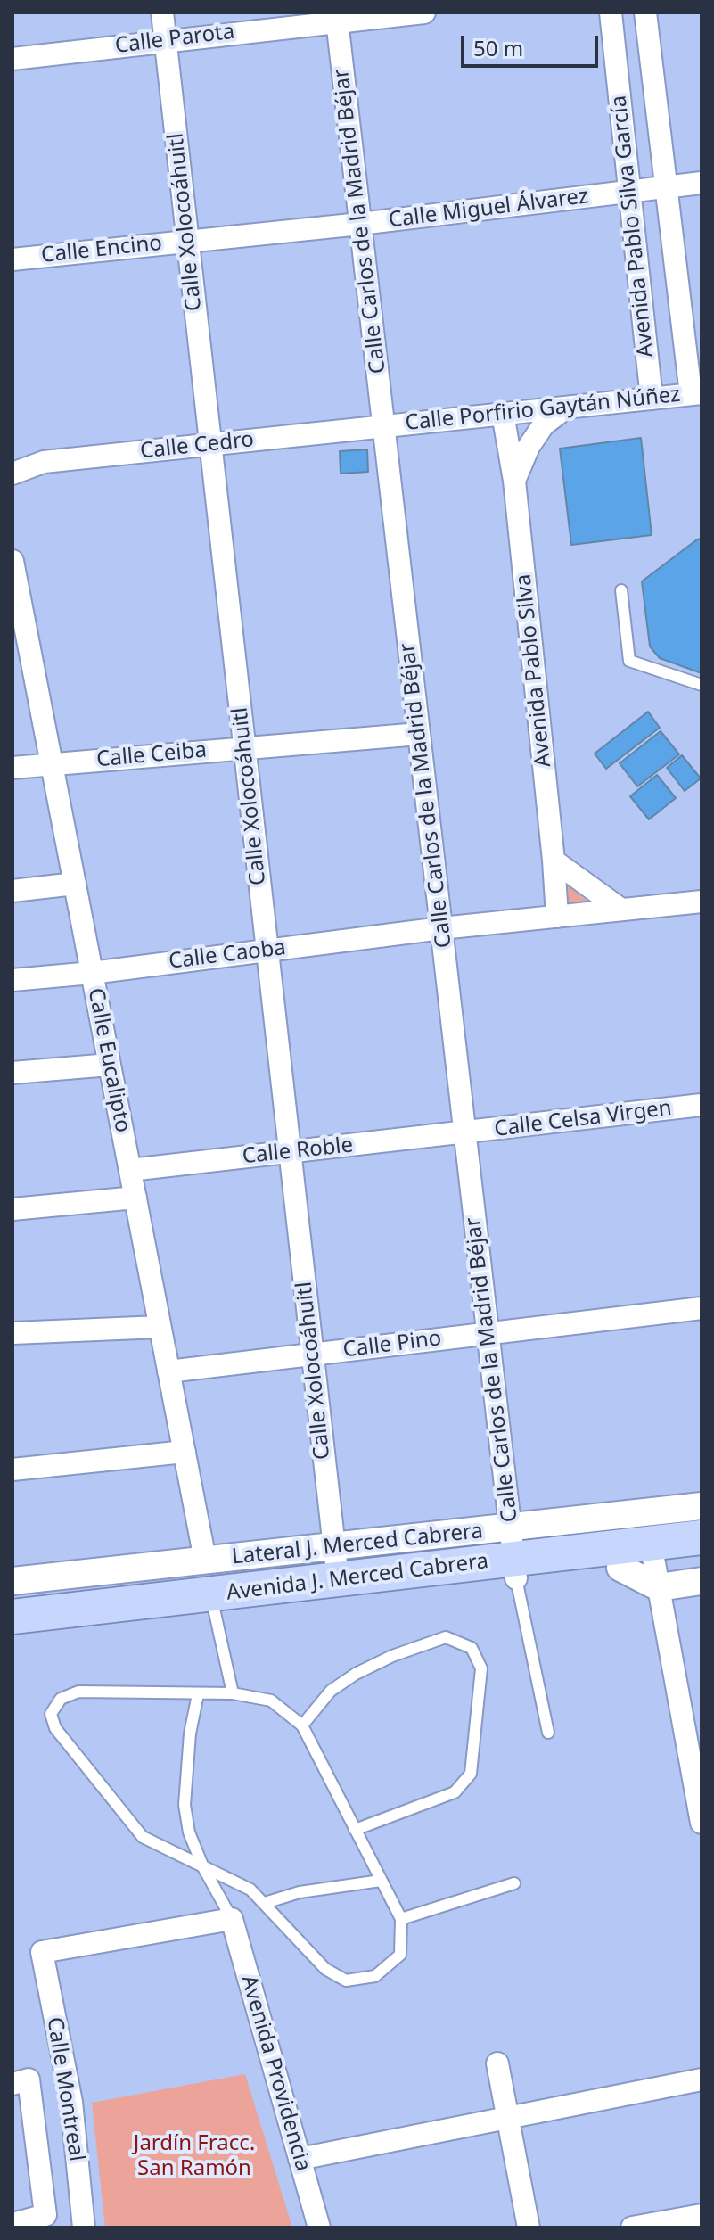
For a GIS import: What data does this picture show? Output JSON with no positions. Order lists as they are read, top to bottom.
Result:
{
  "streets": {
    "main road": ["Avenida J. Merced Cabrera"],
    "street": [
      "Calle Parota",
      "Calle Miguel Álvarez",
      "Calle Carlos de la Madrid Béjar",
      "Calle Xolocoáhuitl",
      "Avenida Pablo Silva García",
      "Calle Encino",
      "Calle Porfirio Gaytán Núñez",
      "Calle Cedro",
      "Avenida Pablo Silva",
      "Calle Ceiba",
      "Calle Caoba",
      "Calle Eucalipto",
      "Calle Celsa Virgen",
      "Calle Roble",
      "Calle Pino",
      "Lateral J. Merced Cabrera",
      "Avenida Providencia",
      "Calle Montreal"
    ]
  },
  "crossings": [
    ["Calle Parota", "Calle Carlos de la Madrid Béjar"],
    ["Calle Parota", "Calle Xolocoáhuitl"],
    ["Calle Miguel Álvarez", "Calle Carlos de la Madrid Béjar"],
    ["Calle Miguel Álvarez", "Avenida Pablo Silva García"],
    ["Calle Miguel Álvarez", "Calle Encino"],
    ["Calle Carlos de la Madrid Béjar", "Calle Encino"],
    ["Calle Carlos de la Madrid Béjar", "Calle Porfirio Gaytán Núñez"],
    ["Calle Carlos de la Madrid Béjar", "Calle Cedro"],
    ["Calle Carlos de la Madrid Béjar", "Calle Ceiba"],
    ["Calle Carlos de la Madrid Béjar", "Calle Caoba"],
    ["Calle Carlos de la Madrid Béjar", "Calle Celsa Virgen"],
    ["Calle Carlos de la Madrid Béjar", "Calle Roble"],
    ["Calle Carlos de la Madrid Béjar", "Calle Pino"],
    ["Calle Carlos de la Madrid Béjar", "Lateral J. Merced Cabrera"],
    ["Calle Carlos de la Madrid Béjar", "Avenida J. Merced Cabrera"],
    ["Calle Xolocoáhuitl", "Calle Encino"],
    ["Calle Xolocoáhuitl", "Calle Cedro"],
    ["Calle Xolocoáhuitl", "Calle Ceiba"],
    ["Calle Xolocoáhuitl", "Calle Caoba"],
    ["Calle Xolocoáhuitl", "Calle Roble"],
    ["Calle Xolocoáhuitl", "Calle Pino"],
    ["Calle Xolocoáhuitl", "Lateral J. Merced Cabrera"],
    ["Calle Xolocoáhuitl", "Avenida J. Merced Cabrera"],
    ["Avenida Pablo Silva García", "Calle Porfirio Gaytán Núñez"],
    ["Calle Porfirio Gaytán Núñez", "Calle Cedro"],
    ["Calle Porfirio Gaytán Núñez", "Avenida Pablo Silva"],
    ["Avenida Pablo Silva", "Calle Caoba"],
    ["Calle Ceiba", "Calle Eucalipto"],
    ["Calle Caoba", "Calle Eucalipto"],
    ["Calle Eucalipto", "Calle Roble"],
    ["Calle Eucalipto", "Calle Pino"],
    ["Calle Eucalipto", "Lateral J. Merced Cabrera"],
    ["Calle Celsa Virgen", "Calle Roble"],
    ["Lateral J. Merced Cabrera", "Avenida J. Merced Cabrera"],
    ["Avenida Providencia", "Calle Montreal"]
  ],
  "parks": ["Jardín Fracc. San Ramón"],
  "scale_bar": "50 m"
}
